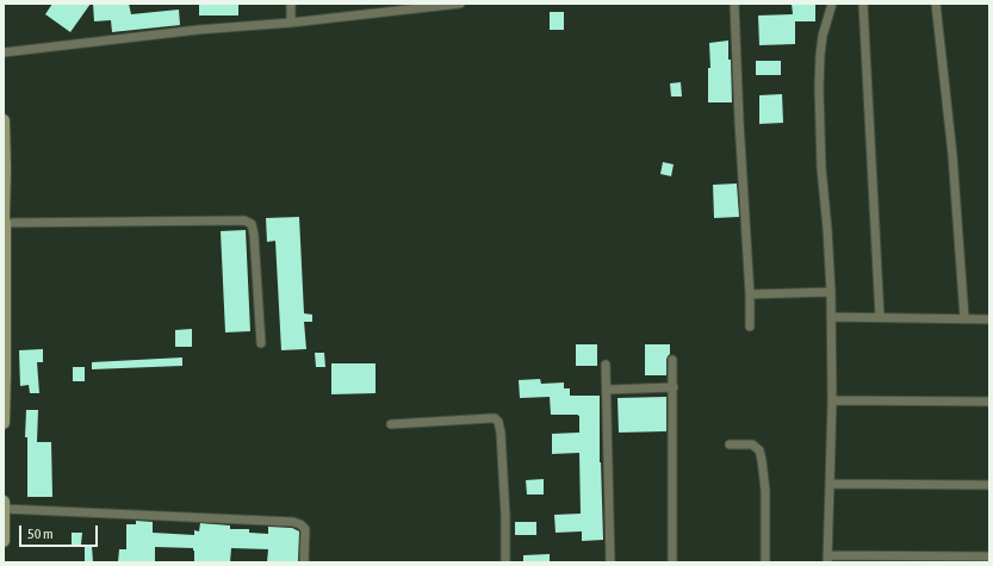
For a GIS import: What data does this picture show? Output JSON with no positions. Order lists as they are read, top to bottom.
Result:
{
  "scale_bar": "50 m"
}
